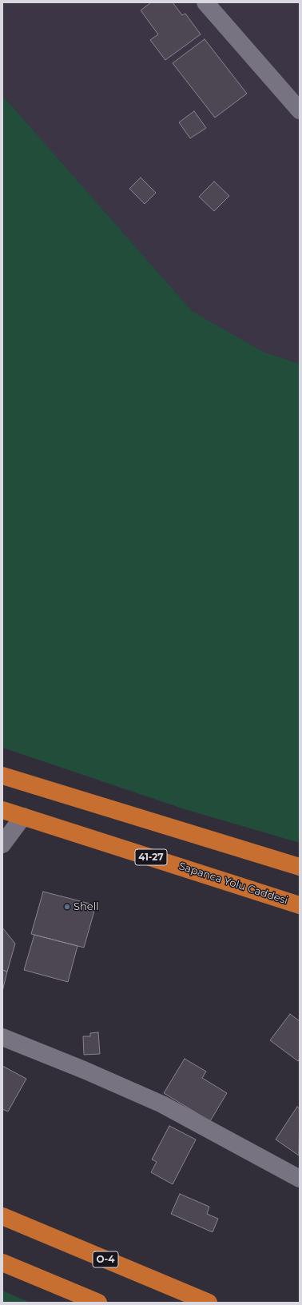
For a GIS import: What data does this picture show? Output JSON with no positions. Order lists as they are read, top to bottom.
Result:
{
  "streets": {
    "highway": ["41-27", "Sapanca Yolu Caddesi", "O-4"]
  },
  "places": ["Shell"]
}
